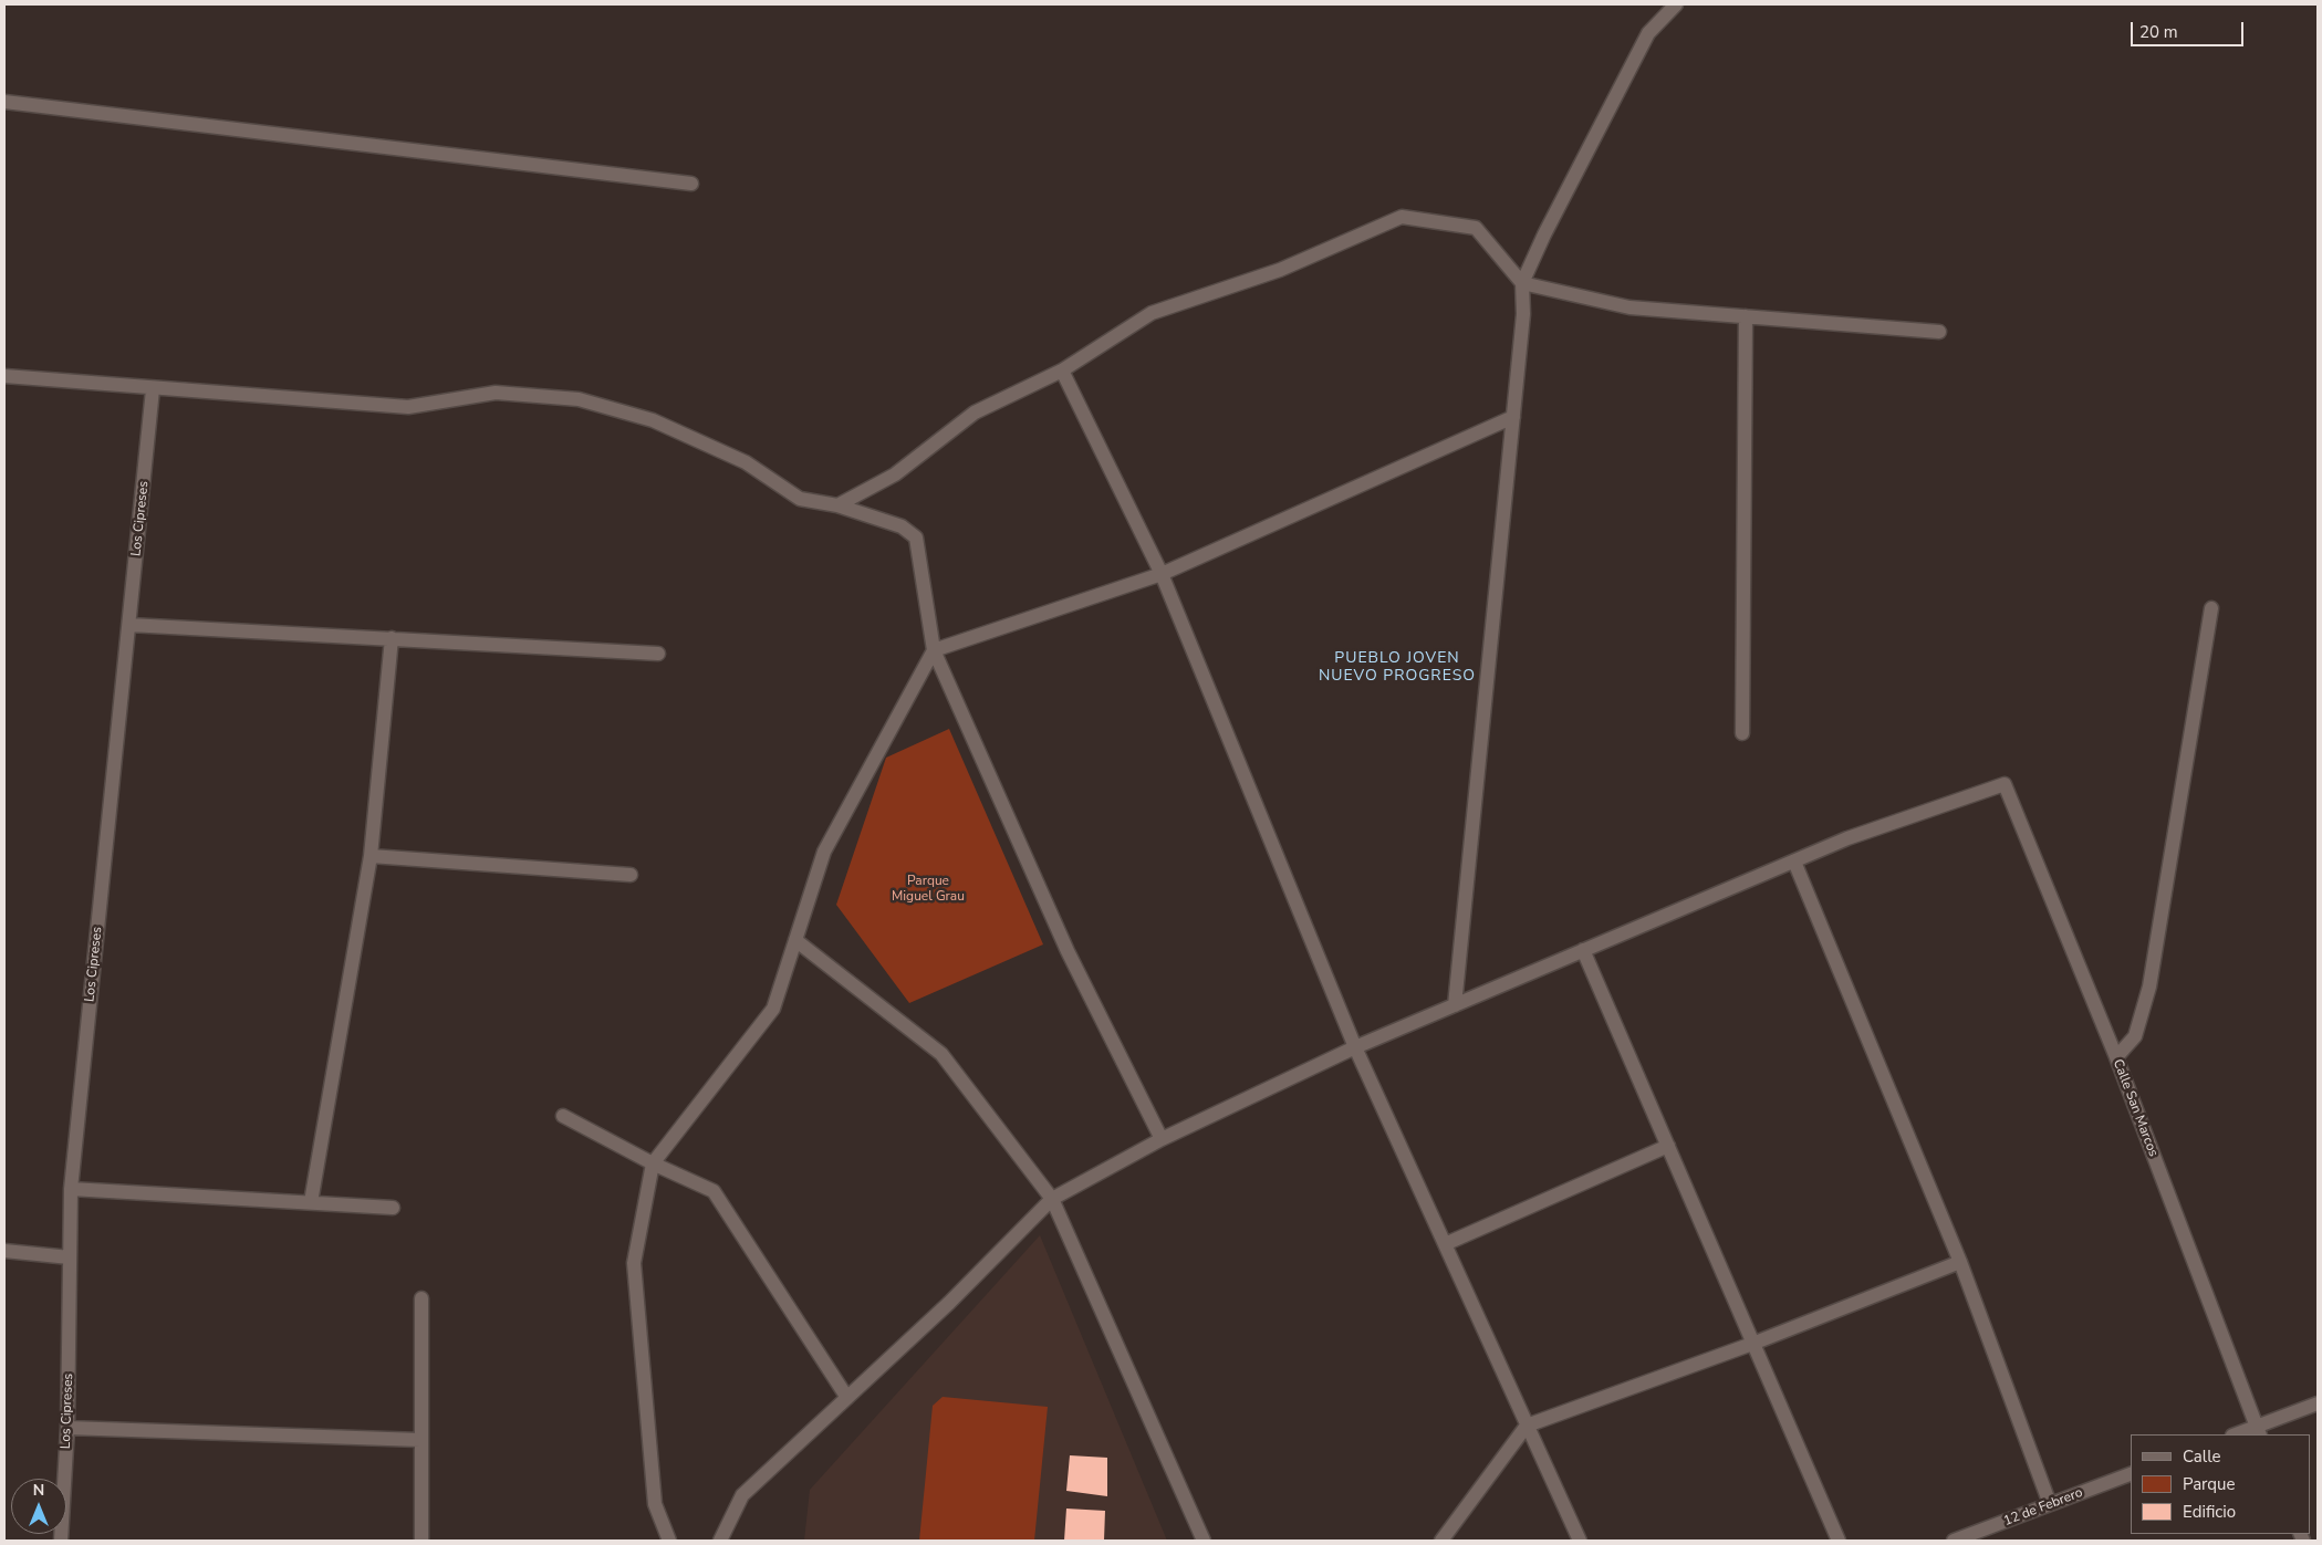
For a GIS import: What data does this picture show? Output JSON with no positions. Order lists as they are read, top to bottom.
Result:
{
  "streets": {
    "street": ["Los Cipreses", "Calle San Marcos", "12 de Febrero"]
  },
  "districts": ["PUEBLO JOVEN NUEVO PROGRESO"],
  "parks": ["Parque Miguel Grau"],
  "legend": ["Calle", "Parque", "Edificio"],
  "scale_bar": "20 m",
  "north": "top"
}
